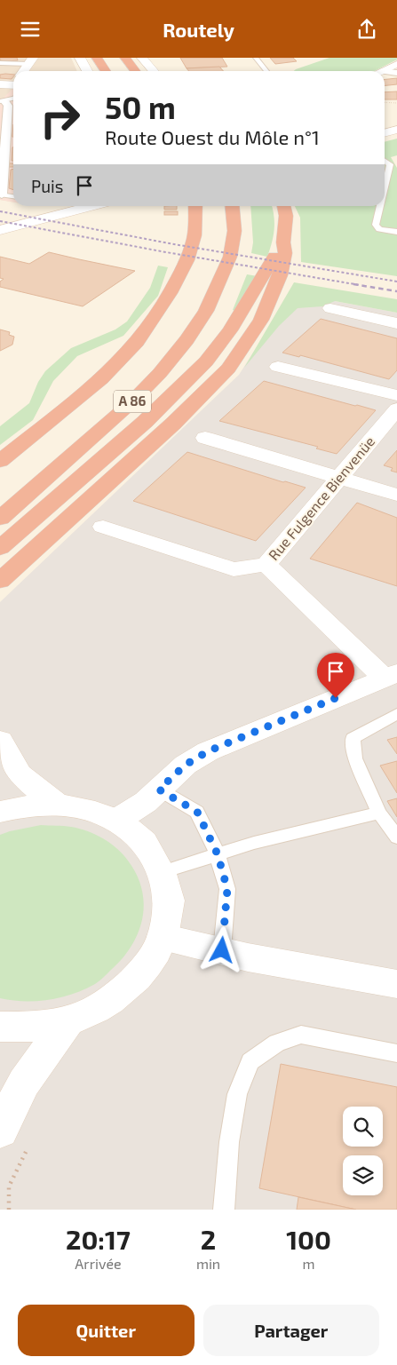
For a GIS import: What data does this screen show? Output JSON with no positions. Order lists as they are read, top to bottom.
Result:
{
  "streets": {
    "highway": ["A 86"],
    "street": ["Rue Fulgence Bienvenüe"]
  },
  "page": {
    "header": "Routely",
    "turn": ["50 m", "Route Ouest du Môle n°1"],
    "then": "Puis",
    "eta": [
      "20:17",
      "Arrivée",
      "2",
      "min",
      "100",
      "m"
    ],
    "buttons": ["Quitter", "Partager"]
  }
}
